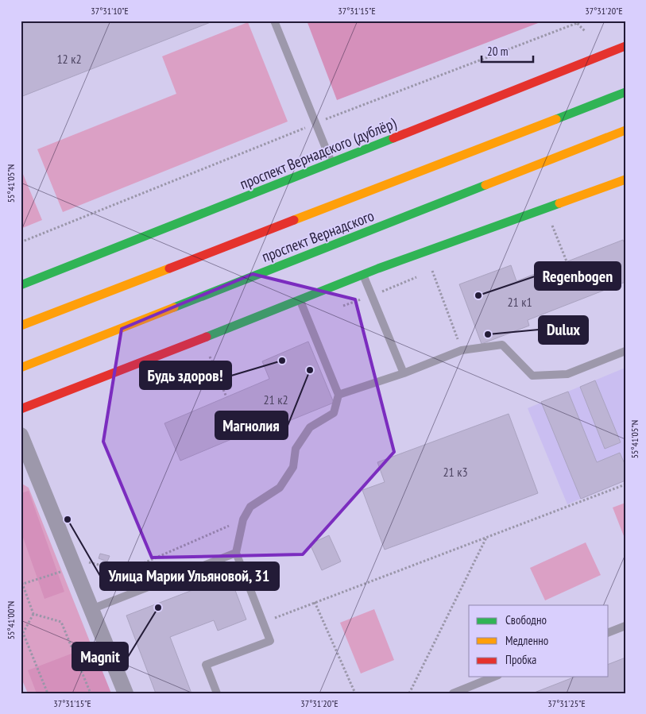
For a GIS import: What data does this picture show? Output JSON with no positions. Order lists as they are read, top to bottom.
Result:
{
  "streets": {
    "street": ["проспект Вернадского (дублёр)", "проспект Вернадского"]
  },
  "places": [
    "Regenbogen",
    "Dulux",
    "Будь здоров!",
    "Магнолия",
    "Улица Марии Ульяновой, 31",
    "Magnit"
  ],
  "house_numbers": [
    "12 к2",
    "21 к1",
    "21 к2",
    "21 к3"
  ],
  "legend": ["Свободно", "Медленно", "Пробка"],
  "scale_bar": "20 m",
  "coordinates": [
    "37°31'10\"E",
    "37°31'15\"E",
    "37°31'20\"E",
    "55°41'05\"N",
    "55°41'00\"N",
    "37°31'25\"E"
  ]
}
